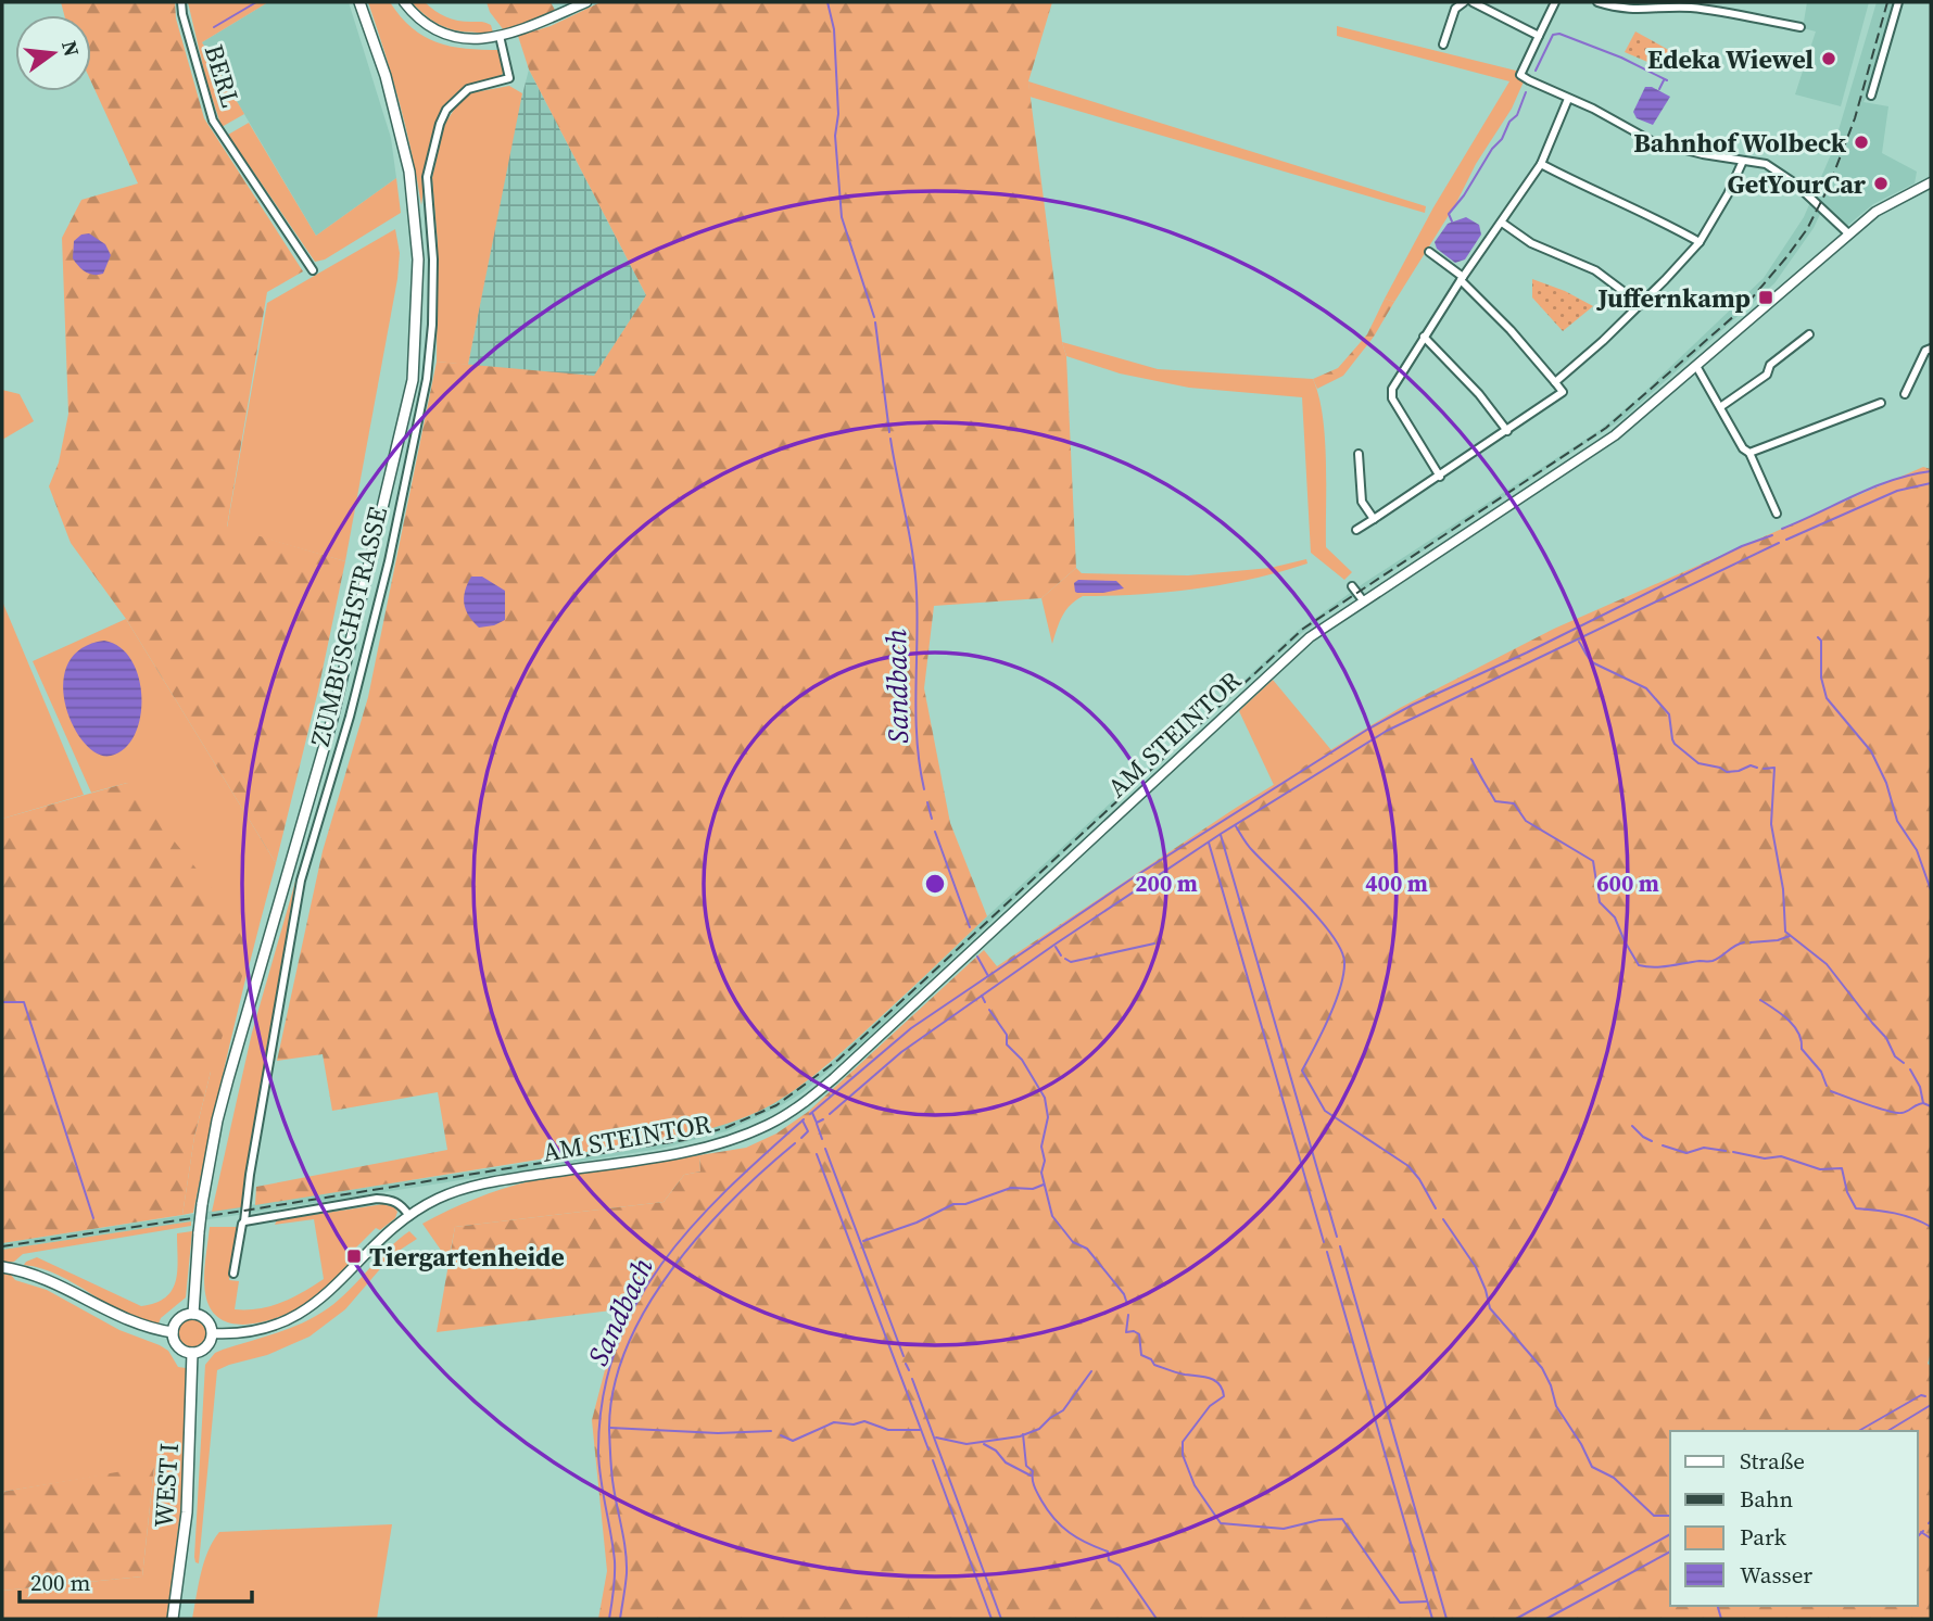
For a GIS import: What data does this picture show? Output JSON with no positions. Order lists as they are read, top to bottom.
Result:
{
  "streets": {
    "main road": ["WEST I"],
    "street": ["BERL", "ZUMBUSCHSTRASSE", "AM STEINTOR"]
  },
  "crossings": [
    ["AM STEINTOR", "WEST I"]
  ],
  "water": ["Sandbach"],
  "places": {
    "other": ["Edeka Wiewel", "Bahnhof Wolbeck", "GetYourCar"],
    "transit": ["Juffernkamp", "Tiergartenheide"]
  },
  "legend": [
    "Straße",
    "Bahn",
    "Park",
    "Wasser"
  ],
  "scale_bar": "200 m",
  "north": "right",
  "rings": ["200 m", "400 m", "600 m"]
}
